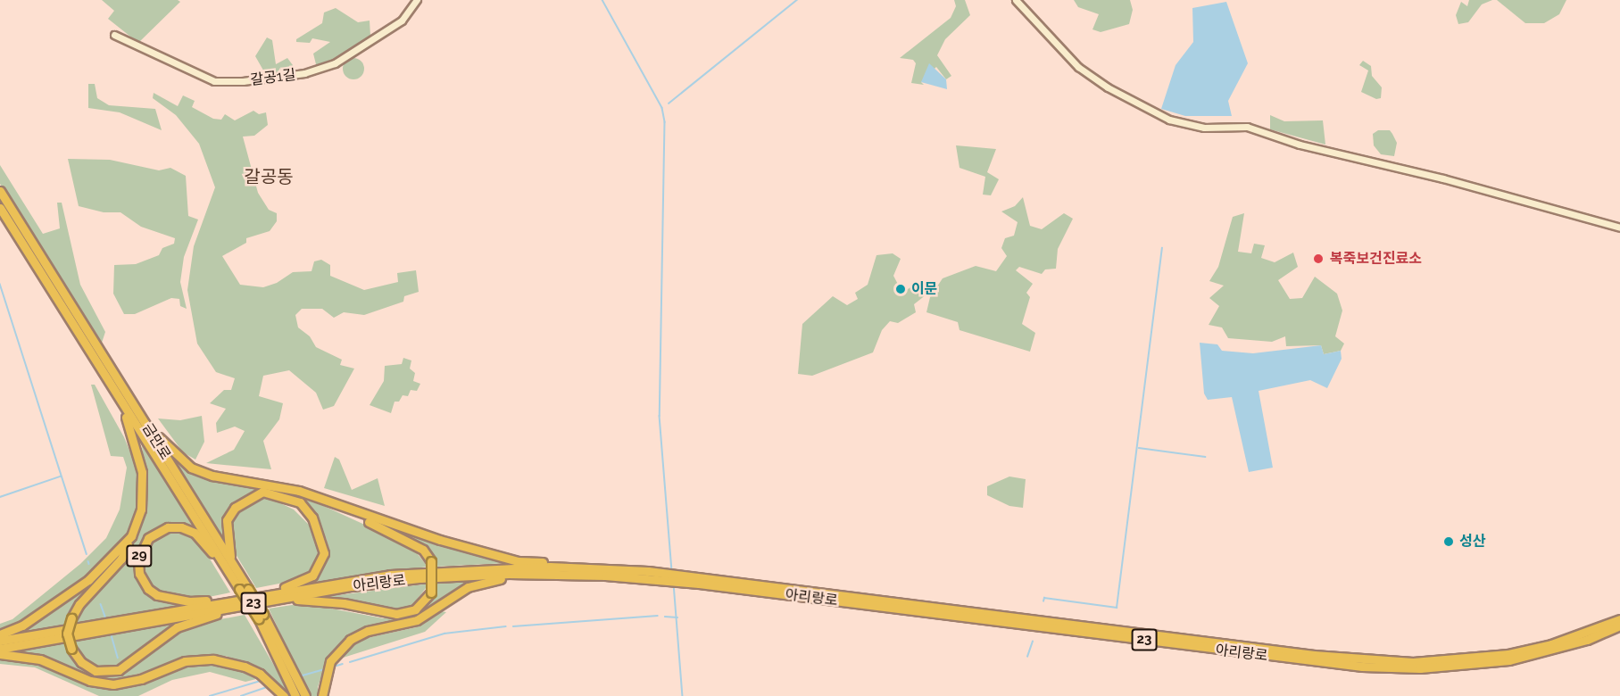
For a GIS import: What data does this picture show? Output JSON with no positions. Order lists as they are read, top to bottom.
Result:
{
  "streets": {
    "highway": [
      "금만로",
      "29",
      "아리랑로",
      "23"
    ],
    "street": ["갈공1길"]
  },
  "crossings": [
    ["금만로", "29"],
    ["29", "아리랑로"]
  ],
  "districts": ["갈공동"],
  "places": ["복죽보건진료소", "이문", "성산"]
}
